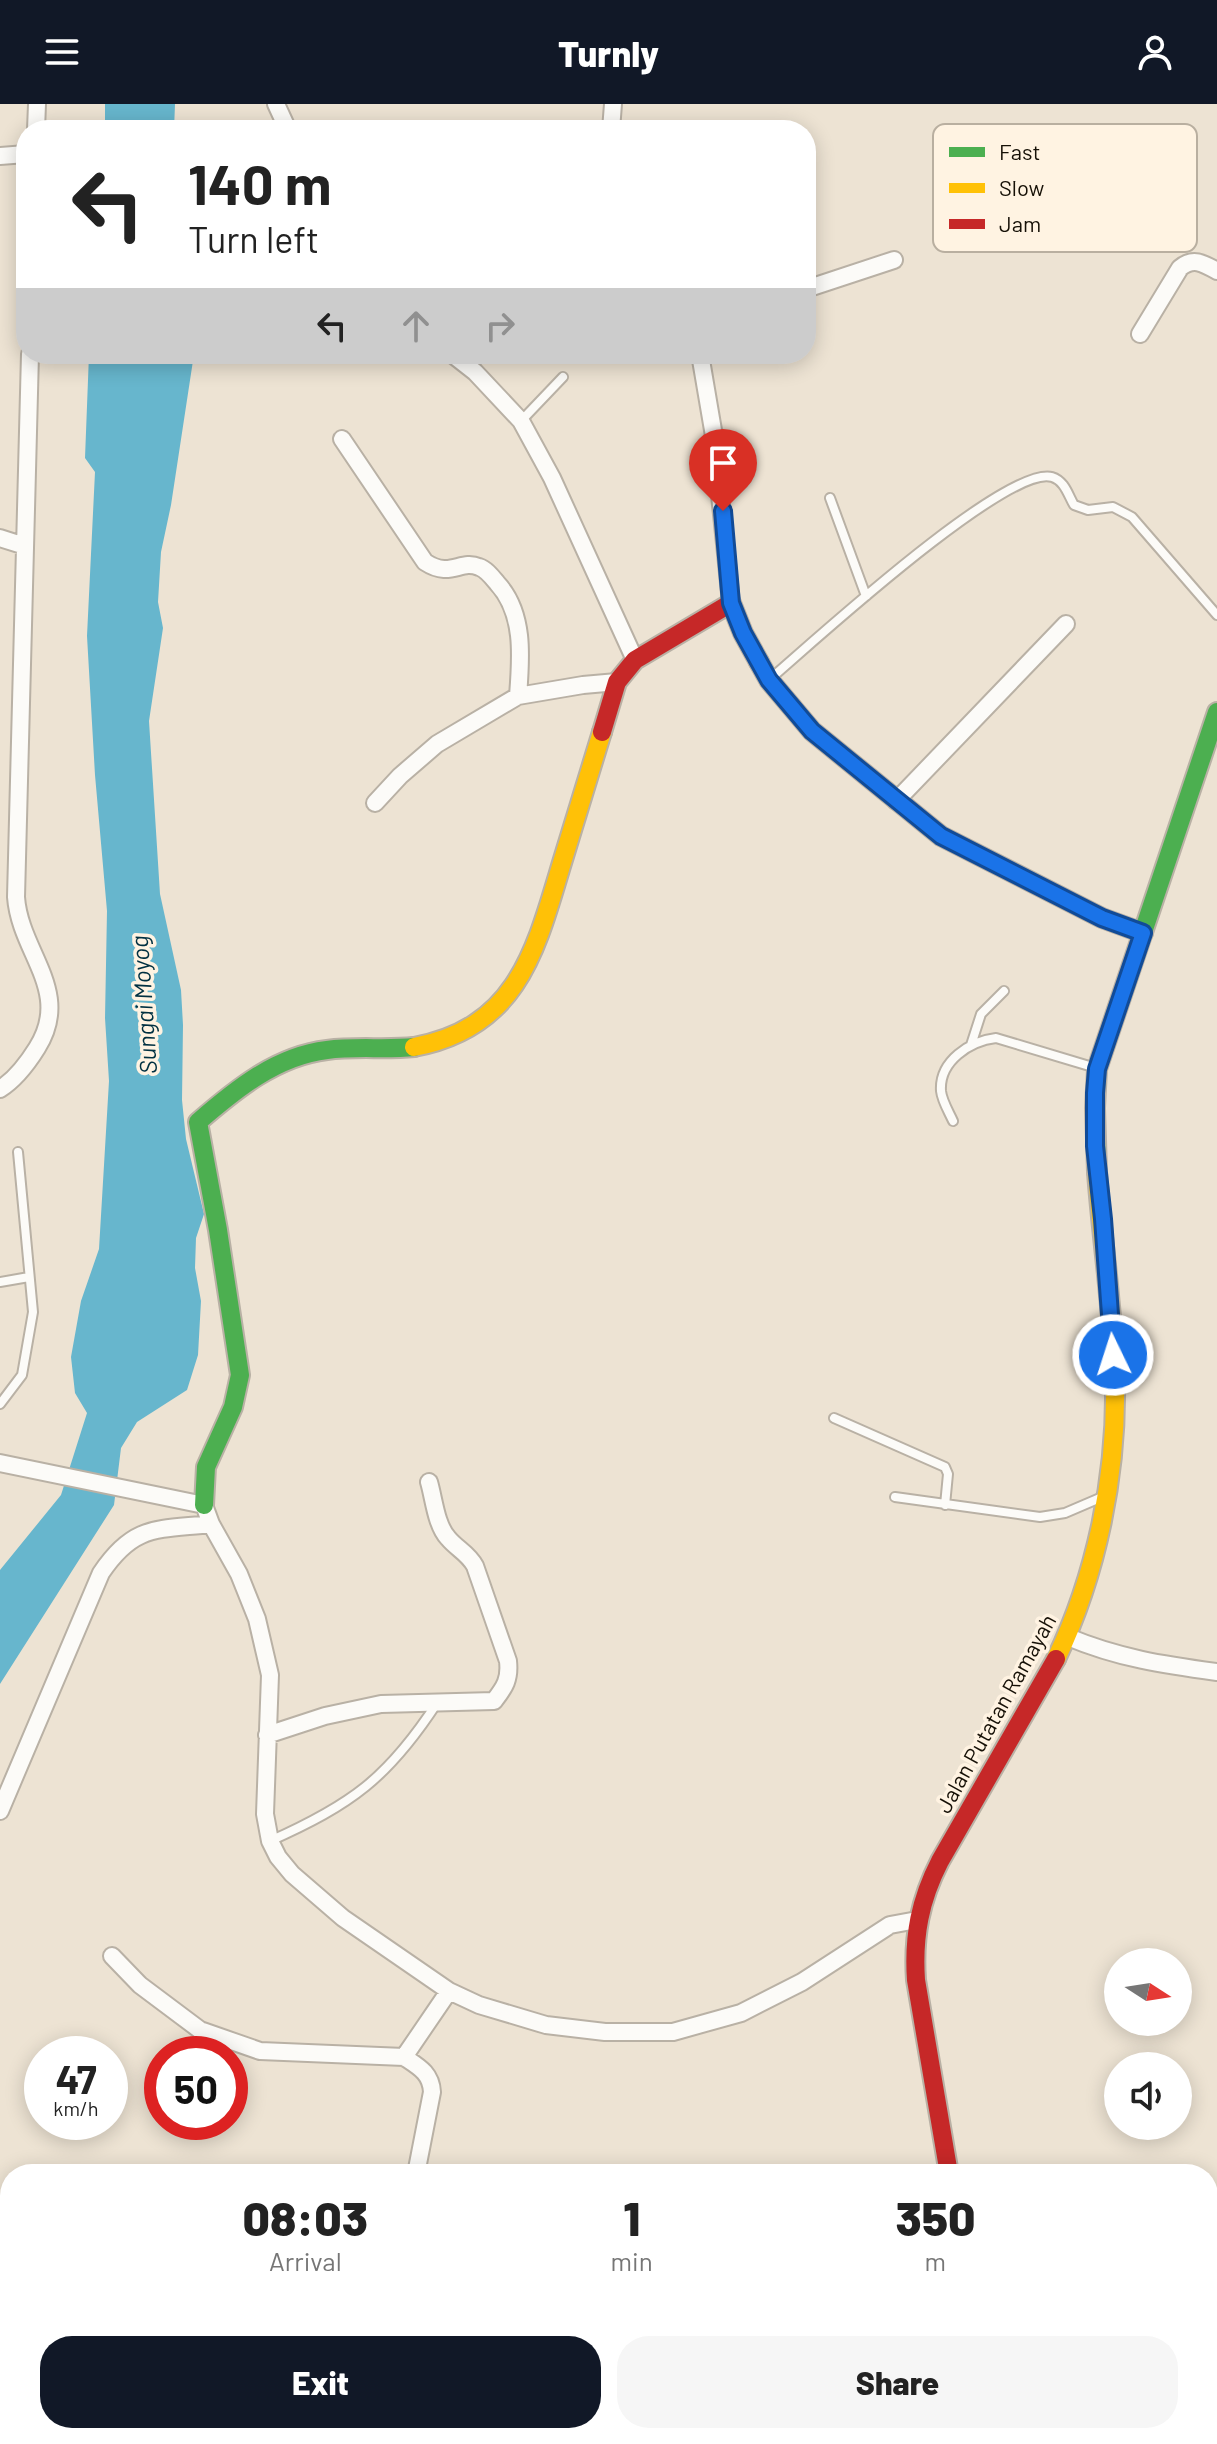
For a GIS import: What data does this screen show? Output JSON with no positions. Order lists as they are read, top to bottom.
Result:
{
  "streets": {
    "street": ["Jalan Putatan Ramayah"]
  },
  "water": ["Sungai Moyog"],
  "legend": ["Fast", "Slow", "Jam"],
  "north": "right",
  "page": {
    "header": "Turnly",
    "turn": ["140 m", "Turn left"],
    "speed": "47 km/h",
    "limit": "50",
    "eta": [
      "08:03",
      "Arrival",
      "1",
      "min",
      "350",
      "m"
    ],
    "buttons": ["Exit", "Share"]
  }
}
